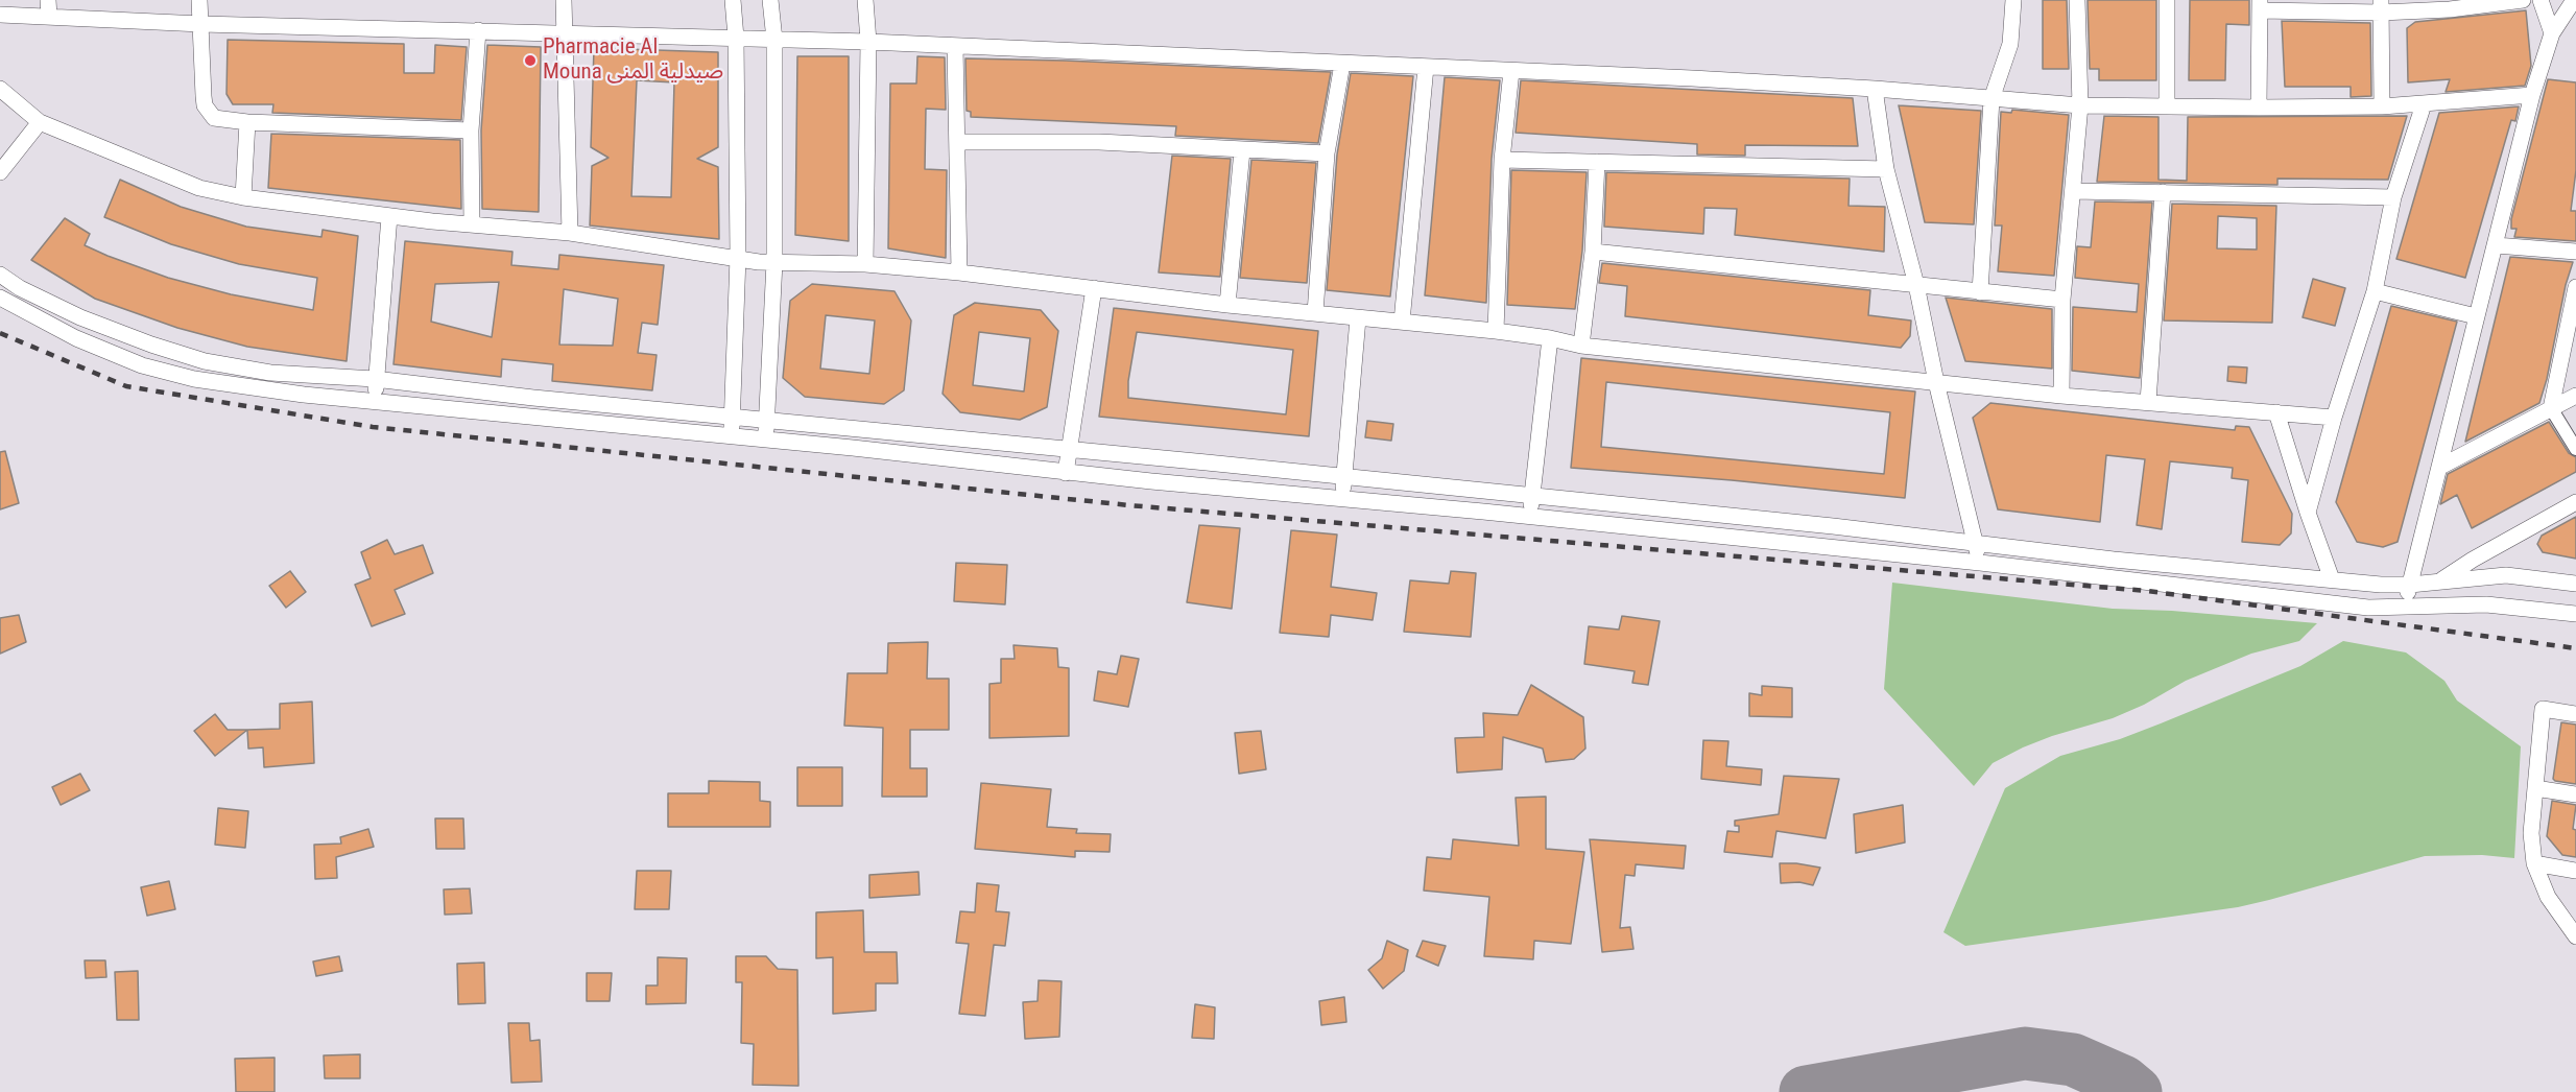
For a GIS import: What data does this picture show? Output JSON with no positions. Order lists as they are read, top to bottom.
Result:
{
  "places": ["Pharmacie Al Mouna صيدلية المنى"]
}
